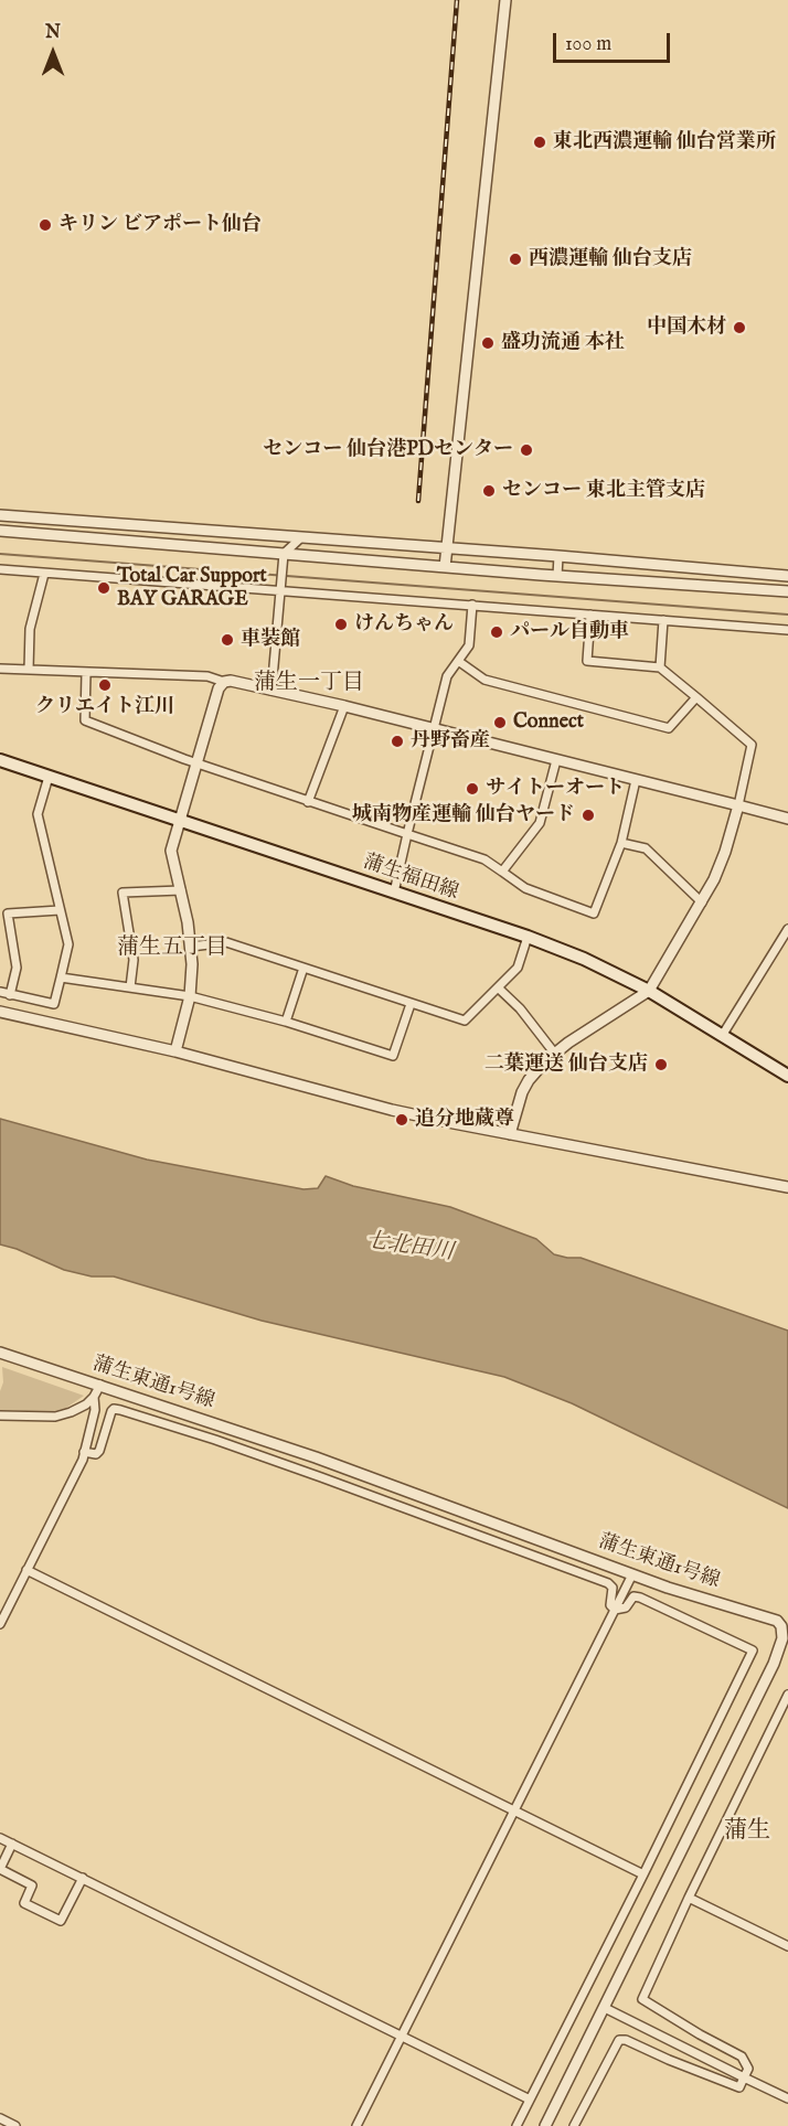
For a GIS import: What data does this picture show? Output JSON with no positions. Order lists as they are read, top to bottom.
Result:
{
  "streets": {
    "main road": ["蒲生福田線"],
    "street": ["蒲生東通1号線"]
  },
  "districts": ["蒲生一丁目", "蒲生五丁目", "蒲生"],
  "water": ["七北田川"],
  "places": [
    "東北西濃運輸 仙台営業所",
    "キリン ビアポート仙台",
    "西濃運輸 仙台支店",
    "中国木材",
    "盛功流通 本社",
    "センコー 仙台港PDセンター",
    "センコー 東北主管支店",
    "Total Car Support BAY GARAGE",
    "けんちゃん",
    "パール自動車",
    "車装館",
    "クリエイト江川",
    "Connect",
    "丹野畜産",
    "サイトーオート",
    "城南物産運輸 仙台ヤード",
    "二葉運送 仙台支店",
    "追分地蔵尊"
  ],
  "scale_bar": "100 m",
  "north": "top"
}
